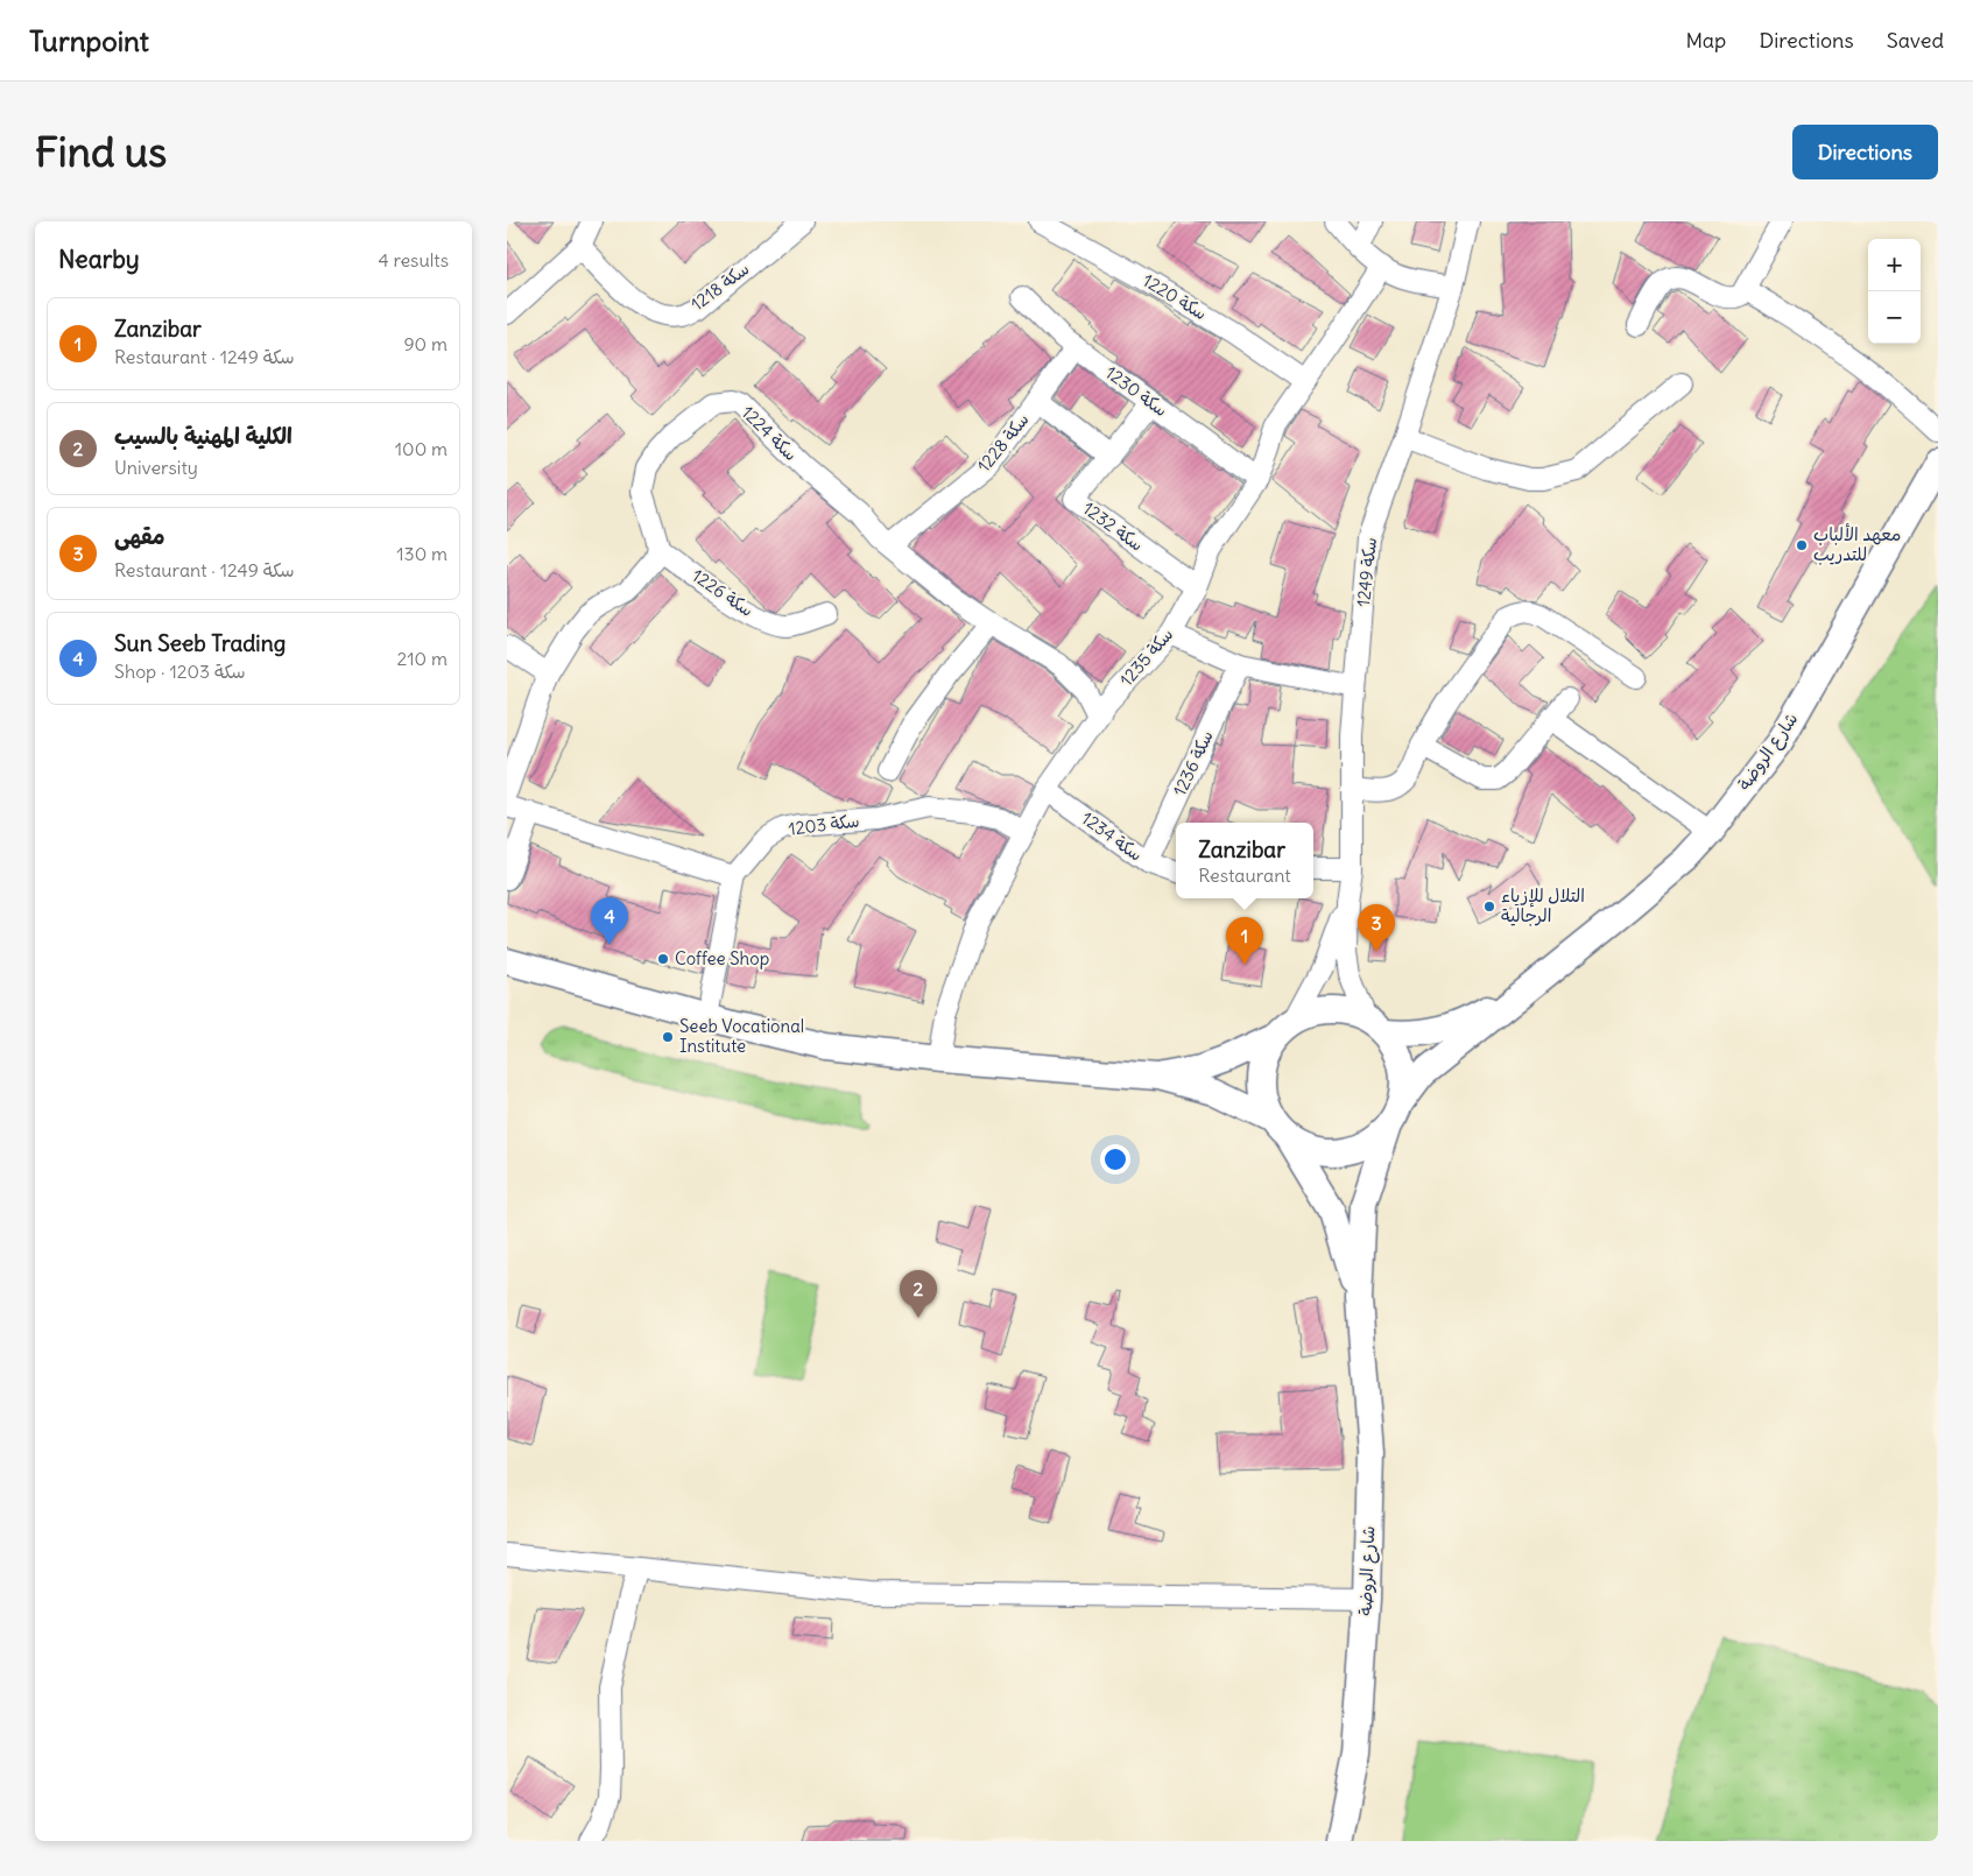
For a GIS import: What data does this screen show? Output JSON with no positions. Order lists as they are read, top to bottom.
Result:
{
  "streets": {
    "main road": ["شارع الروضة"],
    "street": [
      "سكة 1218",
      "سكة 1220",
      "سكة 1230",
      "سكة 1224",
      "سكة 1228",
      "سكة 1232",
      "سكة 1249",
      "سكة 1226",
      "سكة 1235",
      "سكة 1236",
      "سكة 1203",
      "سكة 1234"
    ]
  },
  "crossings": [
    ["سكة 1220", "سكة 1235"],
    ["سكة 1230", "سكة 1228"],
    ["سكة 1230", "سكة 1232"],
    ["سكة 1230", "سكة 1235"],
    ["سكة 1224", "سكة 1228"],
    ["سكة 1224", "سكة 1226"],
    ["سكة 1224", "سكة 1235"],
    ["سكة 1232", "سكة 1235"],
    ["سكة 1249", "شارع الروضة"],
    ["سكة 1235", "سكة 1203"],
    ["سكة 1235", "سكة 1234"],
    ["سكة 1236", "سكة 1234"]
  ],
  "places": [
    "معهد الألباب للتدريب",
    "التلال للإزياء الرجالية",
    "Coffee Shop",
    "Seeb Vocational Institute"
  ],
  "page": {
    "header": "Turnpoint",
    "nav": ["Map", "Directions", "Saved"],
    "buttons": "Directions",
    "title": "Find us",
    "heading": ["Nearby", "4 results"],
    "map_buttons": ["+", "−"],
    "list": [
      {
        "mark": "1",
        "name": "Zanzibar",
        "note": "Restaurant · سكة 1249",
        "value": "90 m"
      },
      {
        "mark": "2",
        "name": "الكلية المهنية بالسيب",
        "note": "University",
        "value": "100 m"
      },
      {
        "mark": "3",
        "name": "مقهى",
        "note": "Restaurant · سكة 1249",
        "value": "130 m"
      },
      {
        "mark": "4",
        "name": "Sun Seeb Trading",
        "note": "Shop · سكة 1203",
        "value": "210 m"
      }
    ],
    "popup": ["Zanzibar", "Restaurant"],
    "pins": [
      "4",
      "3",
      "1",
      "2"
    ]
  }
}
